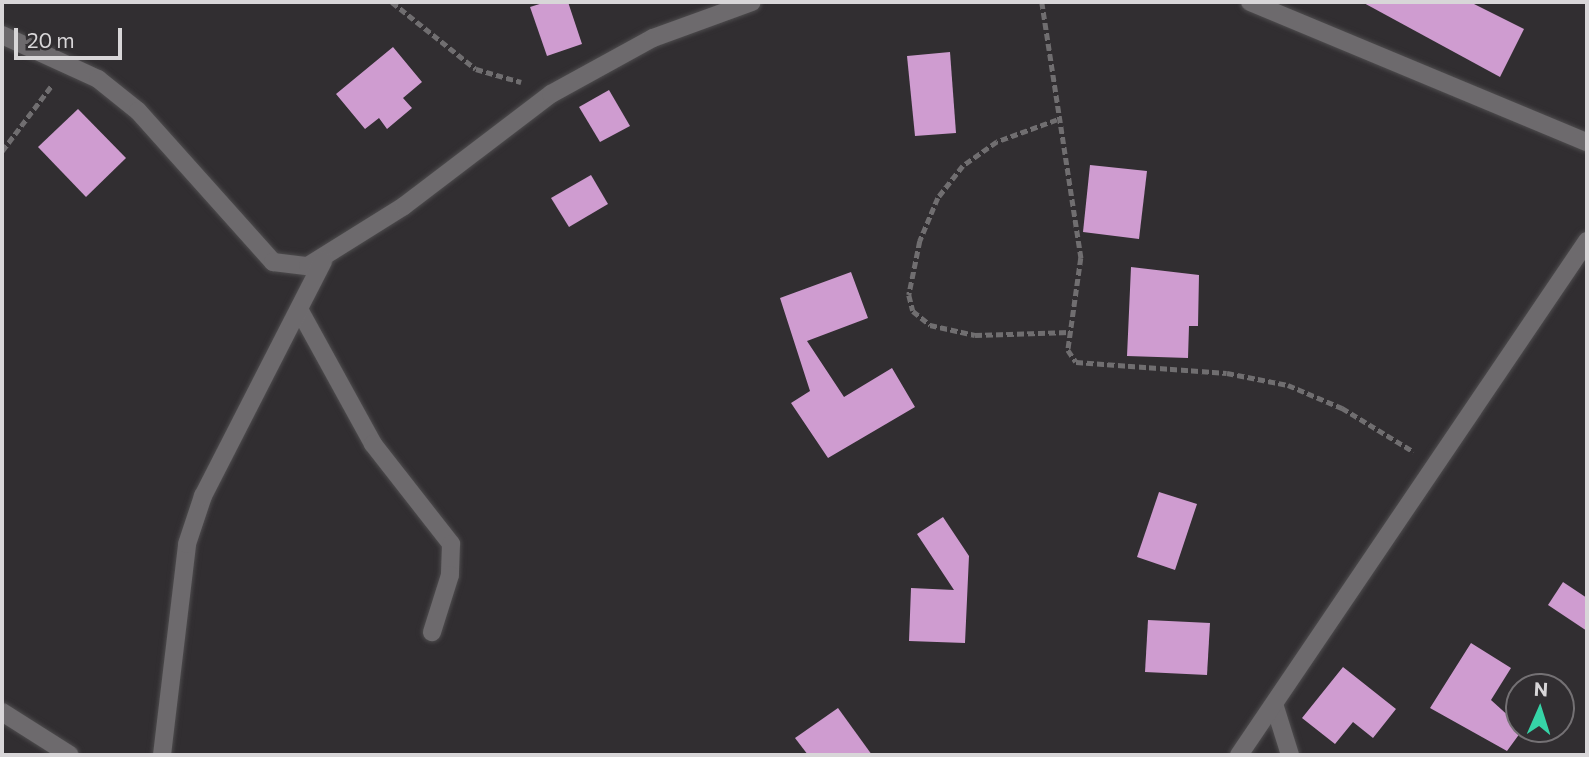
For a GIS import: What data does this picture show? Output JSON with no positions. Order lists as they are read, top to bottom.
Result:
{
  "scale_bar": "20 m",
  "north": "top"
}
